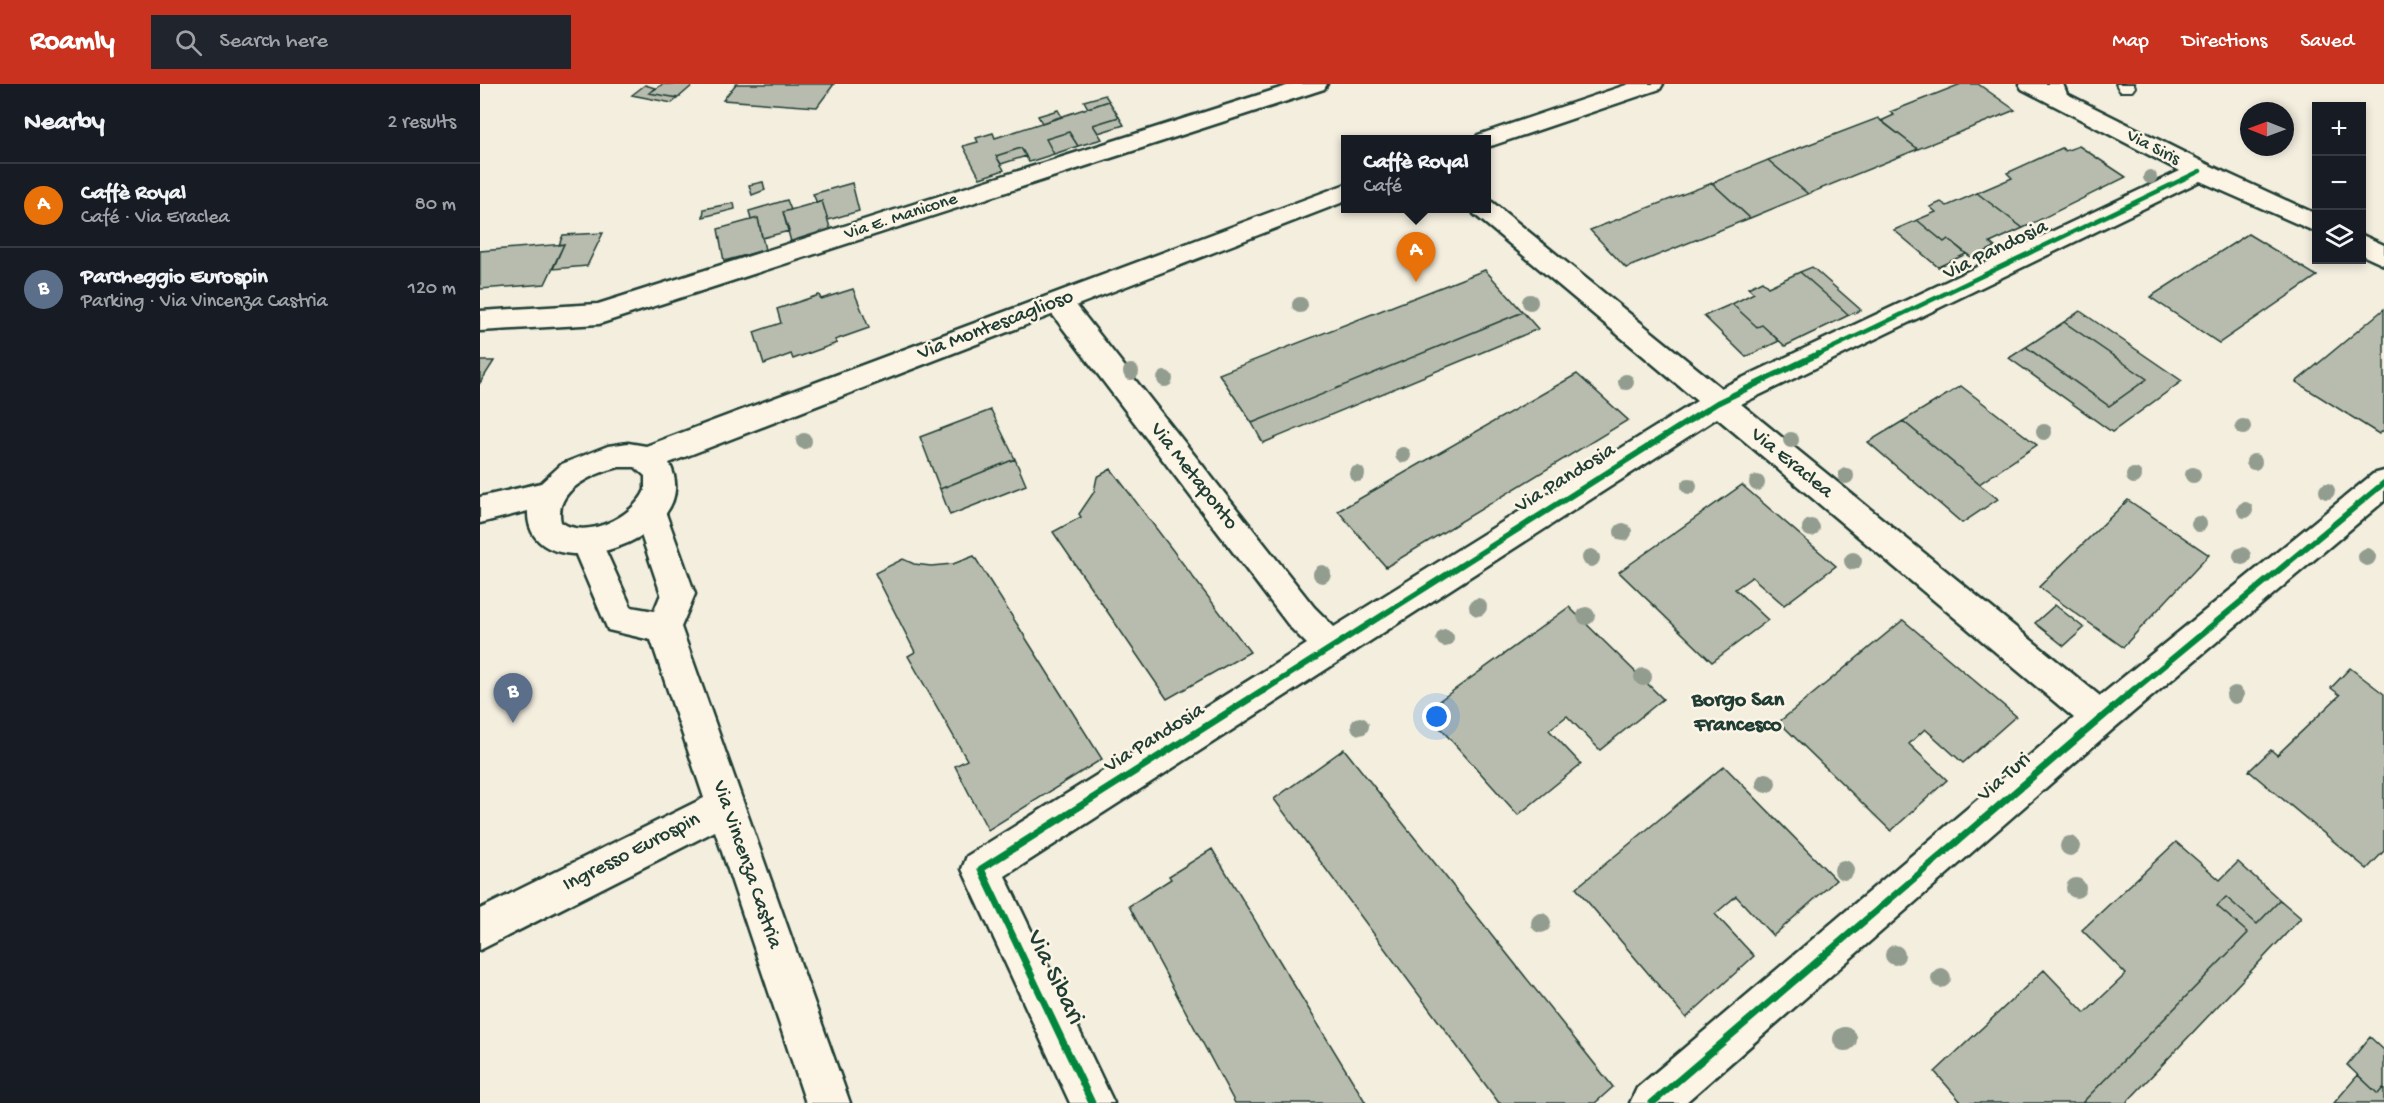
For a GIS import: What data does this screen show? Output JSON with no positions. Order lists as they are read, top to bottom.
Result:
{
  "streets": {
    "street": [
      "Via Siris",
      "Via E. Manicone",
      "Via Pandosia",
      "Via Montescaglioso",
      "Via Eraclea",
      "Via Metaponto",
      "Via Turi",
      "Ingresso Eurospin",
      "Via Vincenza Castria",
      "Via Sibari"
    ]
  },
  "crossings": [
    ["Via Siris", "Via Pandosia"],
    ["Via Pandosia", "Via Eraclea"],
    ["Via Pandosia", "Via Metaponto"],
    ["Via Pandosia", "Via Sibari"],
    ["Via Montescaglioso", "Via Metaponto"],
    ["Via Eraclea", "Via Turi"],
    ["Ingresso Eurospin", "Via Vincenza Castria"]
  ],
  "districts": ["Borgo San Francesco"],
  "north": "left",
  "page": {
    "header": "Roamly",
    "search": "Search here",
    "nav": ["Map", "Directions", "Saved"],
    "heading": ["Nearby", "2 results"],
    "map_buttons": ["+", "−"],
    "popup": ["Caffè Royal", "Café"],
    "list": [
      {
        "mark": "A",
        "name": "Caffè Royal",
        "note": "Café · Via Eraclea",
        "value": "80 m"
      },
      {
        "mark": "B",
        "name": "Parcheggio Eurospin",
        "note": "Parking · Via Vincenza Castria",
        "value": "120 m"
      }
    ],
    "pins": ["A", "B"]
  }
}
